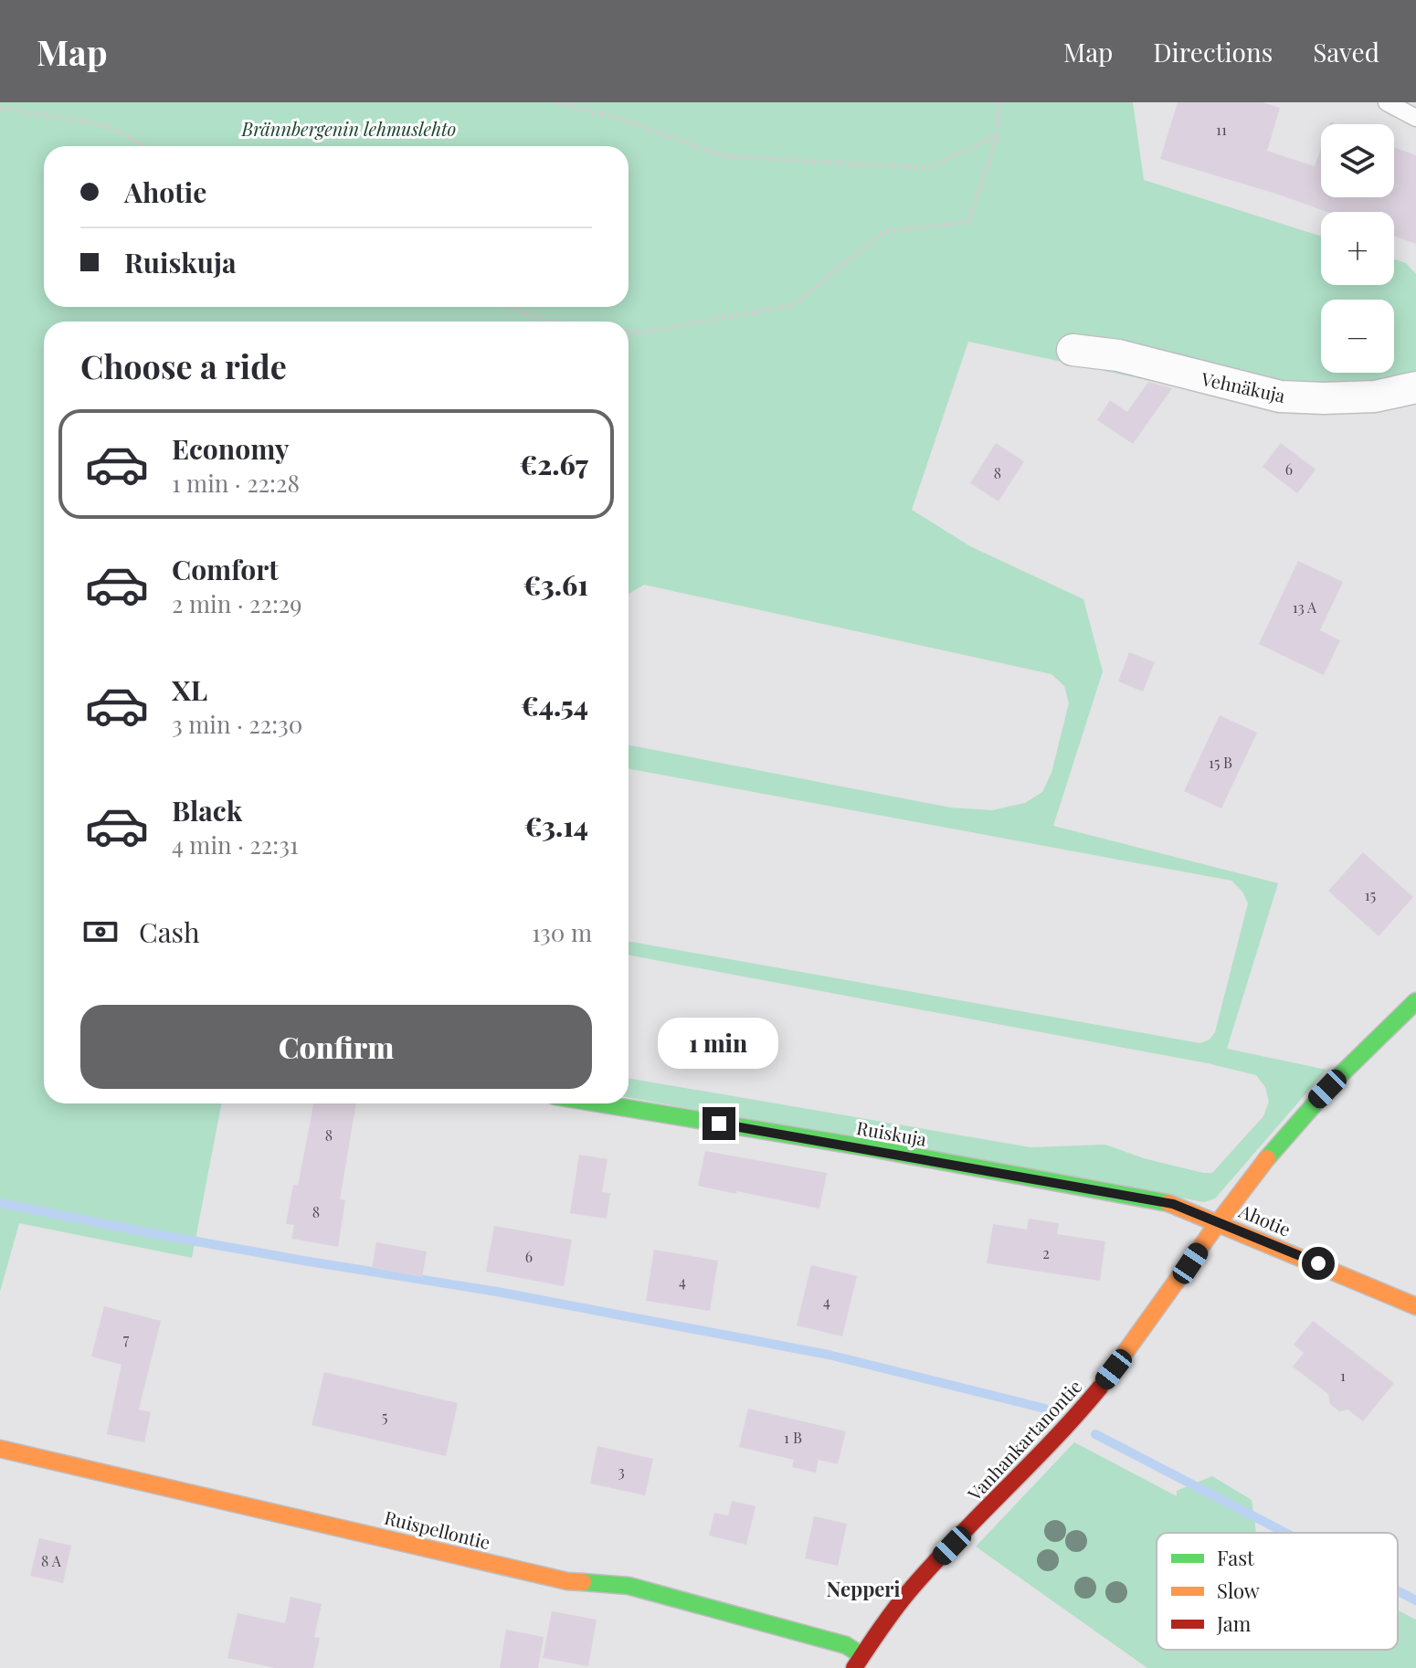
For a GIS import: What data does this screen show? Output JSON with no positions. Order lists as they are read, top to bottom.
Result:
{
  "streets": {
    "street": [
      "Vehnäkuja",
      "Ruiskuja",
      "Ahotie",
      "Vanhankartanontie",
      "Ruispellontie"
    ]
  },
  "crossings": [
    ["Ruiskuja", "Ahotie"],
    ["Ruiskuja", "Vanhankartanontie"],
    ["Ahotie", "Vanhankartanontie"],
    ["Vanhankartanontie", "Ruispellontie"]
  ],
  "districts": ["Nepperi"],
  "parks": ["Brännbergenin lehmuslehto"],
  "house_numbers": [
    "11",
    "6",
    "8",
    "13 A",
    "15 B",
    "15",
    "8",
    "8",
    "2",
    "6",
    "4",
    "4",
    "7",
    "1",
    "5",
    "1 B",
    "3",
    "8 A"
  ],
  "legend": ["Fast", "Slow", "Jam"],
  "page": {
    "header": "Map",
    "nav": ["Map", "Directions", "Saved"],
    "map_buttons": ["+", "−"],
    "banner": ["Ahotie", "Ruiskuja"],
    "heading": "Choose a ride",
    "list": [
      {
        "name": "Economy",
        "note": "1 min · 22:28",
        "value": "€2.67"
      },
      {
        "name": "Comfort",
        "note": "2 min · 22:29",
        "value": "€3.61"
      },
      {
        "name": "XL",
        "note": "3 min · 22:30",
        "value": "€4.54"
      },
      {
        "name": "Black",
        "note": "4 min · 22:31",
        "value": "€3.14"
      }
    ],
    "pay": ["Cash", "130 m"],
    "buttons": "Confirm",
    "bubble": "1 min"
  }
}
